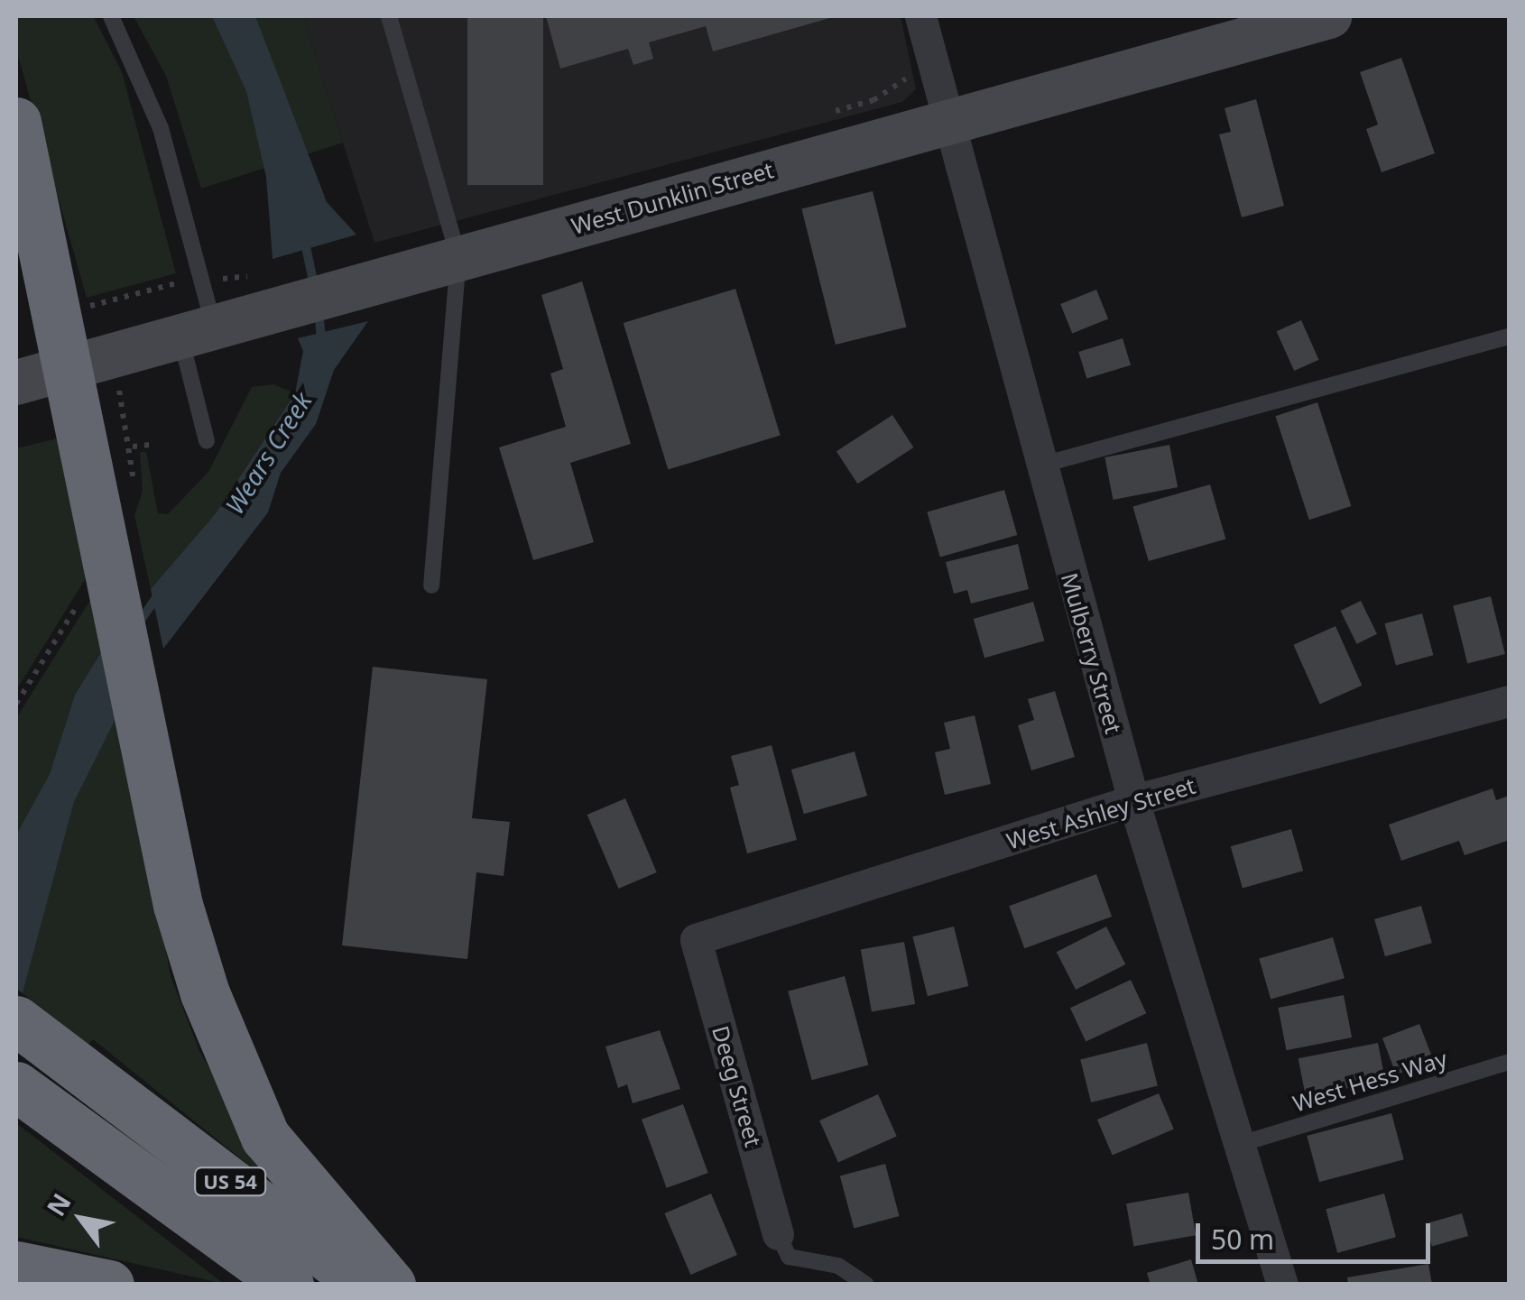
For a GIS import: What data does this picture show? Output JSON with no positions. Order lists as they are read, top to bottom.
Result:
{
  "streets": {
    "highway": ["US 54"],
    "main road": ["West Dunklin Street"],
    "street": ["Mulberry Street", "West Ashley Street", "Deeg Street"],
    "lane": ["West Hess Way"]
  },
  "crossings": [
    ["West Dunklin Street", "Mulberry Street"],
    ["Mulberry Street", "West Ashley Street"],
    ["Mulberry Street", "West Hess Way"],
    ["West Ashley Street", "Deeg Street"]
  ],
  "water": ["Wears Creek"],
  "scale_bar": "50 m",
  "north": "top left"
}
